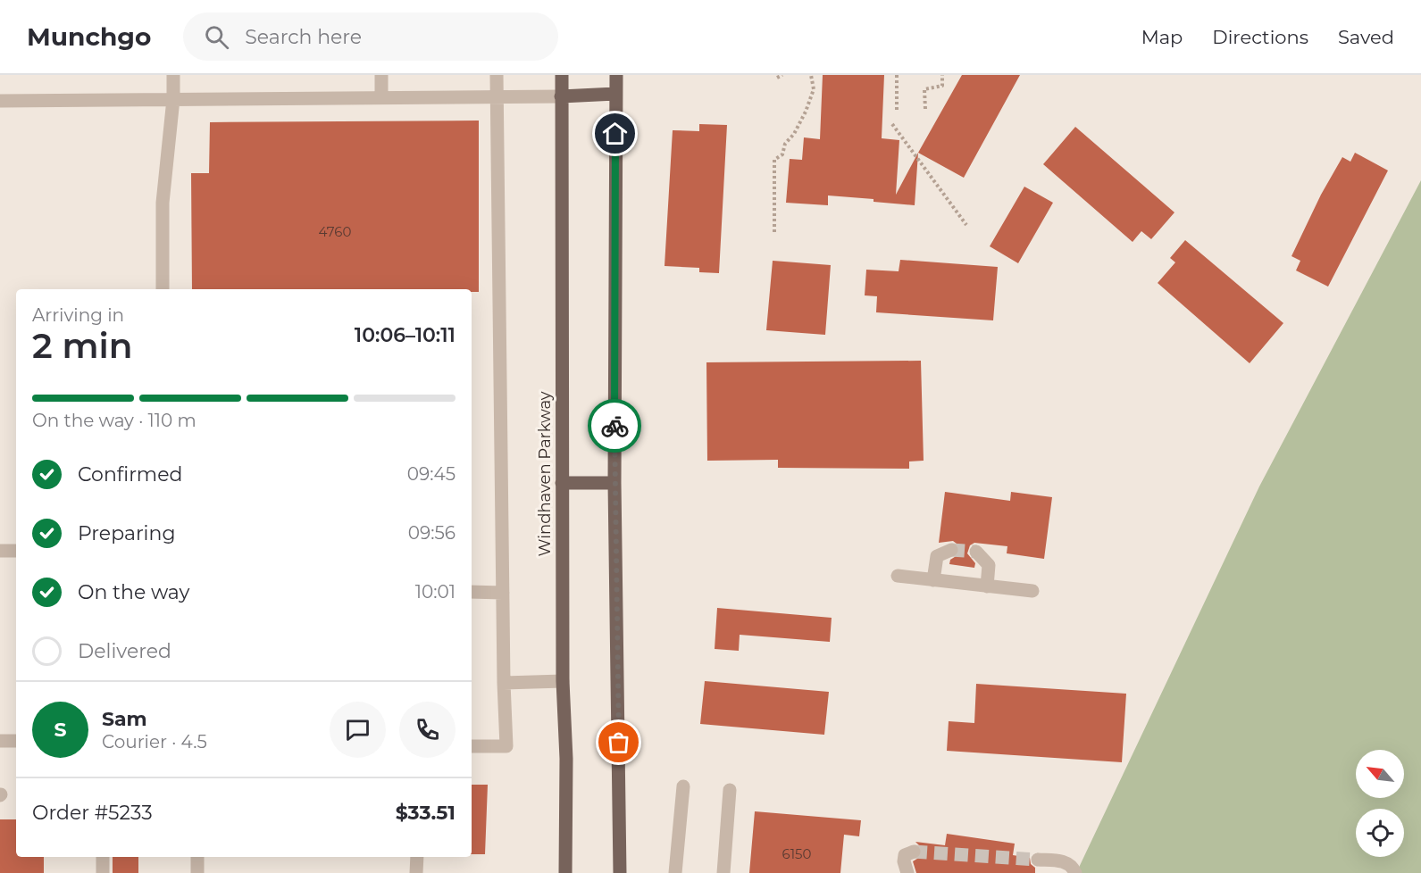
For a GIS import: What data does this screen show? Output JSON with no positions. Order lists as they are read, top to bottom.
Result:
{
  "streets": {
    "main road": ["Windhaven Parkway"]
  },
  "house_numbers": ["4760", "6150"],
  "north": "top left",
  "page": {
    "header": "Munchgo",
    "search": "Search here",
    "nav": ["Map", "Directions", "Saved"],
    "heading": ["2 min", "Arriving in", "10:06–10:11"],
    "panel": [
      "Sam",
      "Courier · 4.5",
      "Order #5233",
      "$33.51"
    ],
    "bar": "On the way · 110 m",
    "list": [
      ["Confirmed", "09:45"],
      ["Preparing", "09:56"],
      ["On the way", "10:01"],
      "Delivered"
    ],
    "round": "S"
  }
}
